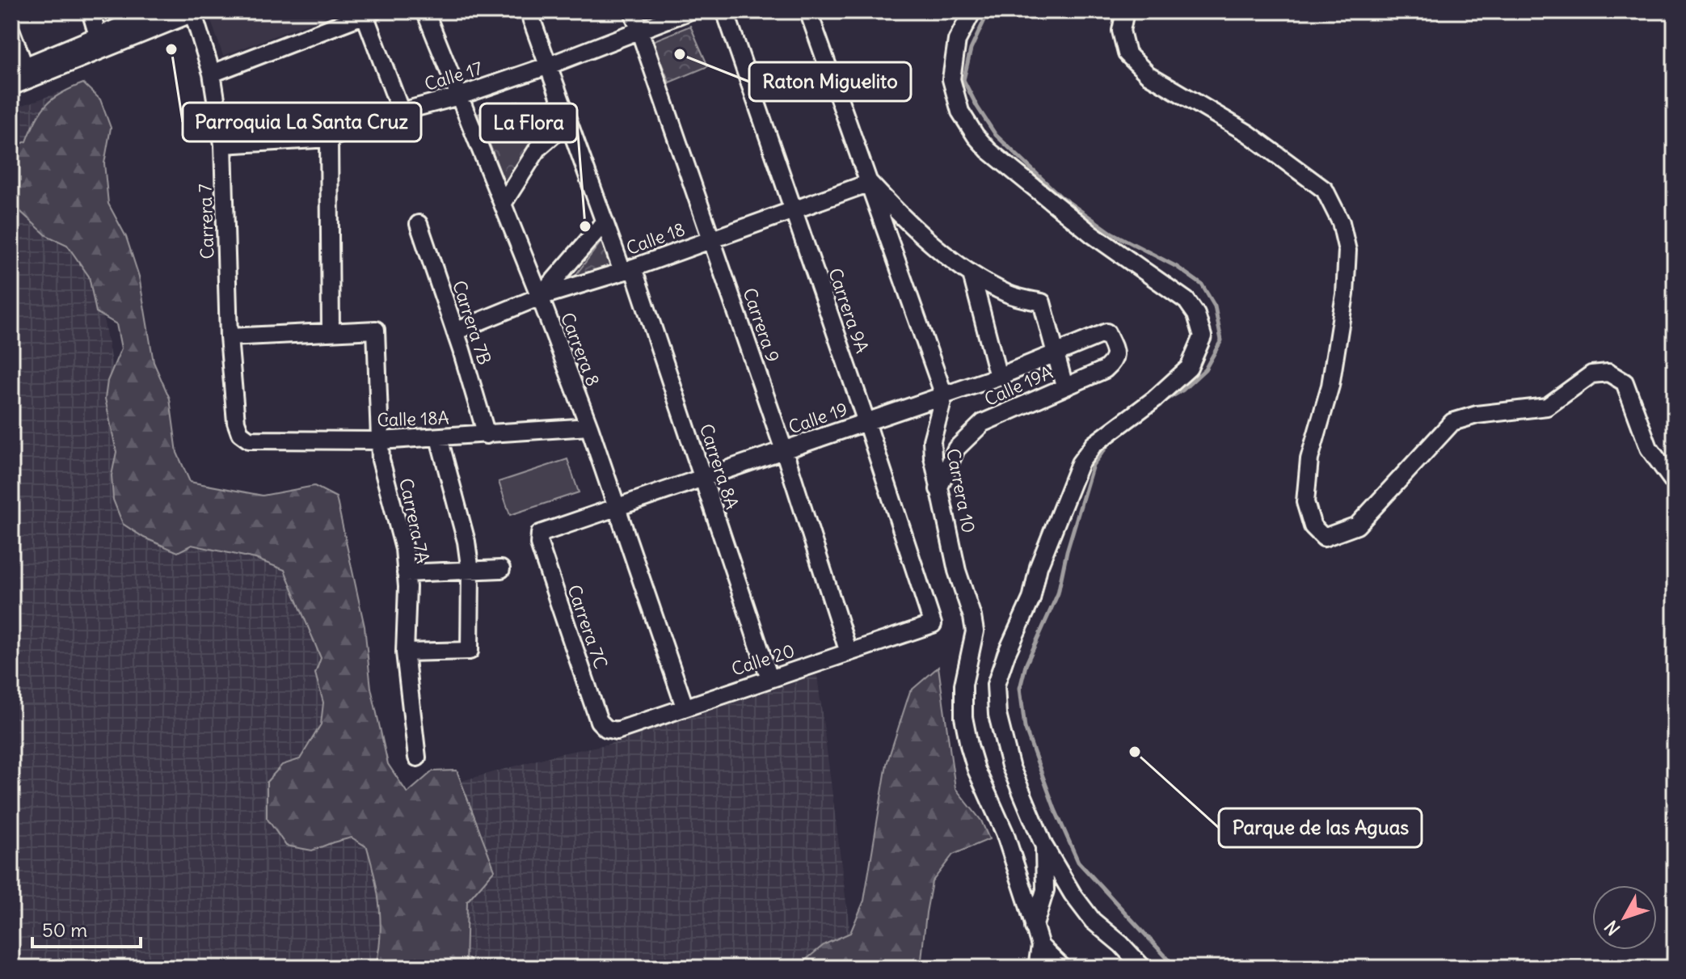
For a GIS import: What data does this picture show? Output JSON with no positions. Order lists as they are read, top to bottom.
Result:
{
  "streets": {
    "street": [
      "Calle 17",
      "Carrera 7",
      "Calle 18",
      "Carrera 9A",
      "Carrera 7B",
      "Carrera 9",
      "Carrera 8",
      "Calle 19A",
      "Calle 19",
      "Calle 18A",
      "Carrera 8A",
      "Carrera 10",
      "Carrera 7A",
      "Carrera 7C",
      "Calle 20"
    ]
  },
  "crossings": [
    ["Calle 17", "Carrera 7"],
    ["Calle 17", "Carrera 9"],
    ["Calle 17", "Carrera 8"],
    ["Calle 17", "Carrera 8A"],
    ["Carrera 7", "Calle 18A"],
    ["Calle 18", "Carrera 9A"],
    ["Calle 18", "Carrera 7B"],
    ["Calle 18", "Carrera 9"],
    ["Calle 18", "Carrera 8"],
    ["Calle 18", "Carrera 8A"],
    ["Carrera 9A", "Calle 19"],
    ["Carrera 9A", "Calle 20"],
    ["Carrera 7B", "Calle 18A"],
    ["Carrera 9", "Calle 19"],
    ["Carrera 9", "Calle 20"],
    ["Carrera 8", "Calle 19"],
    ["Carrera 8", "Calle 18A"],
    ["Carrera 8", "Calle 20"],
    ["Calle 19A", "Calle 19"],
    ["Calle 19A", "Carrera 10"],
    ["Calle 19", "Carrera 8A"],
    ["Calle 19", "Carrera 10"],
    ["Calle 19", "Carrera 7C"],
    ["Calle 18A", "Carrera 7A"],
    ["Carrera 8A", "Calle 20"],
    ["Carrera 7C", "Calle 20"]
  ],
  "places": [
    "Parroquia La Santa Cruz",
    "Raton Miguelito",
    "La Flora",
    "Parque de las Aguas"
  ],
  "scale_bar": "50 m",
  "north": "bottom left"
}
